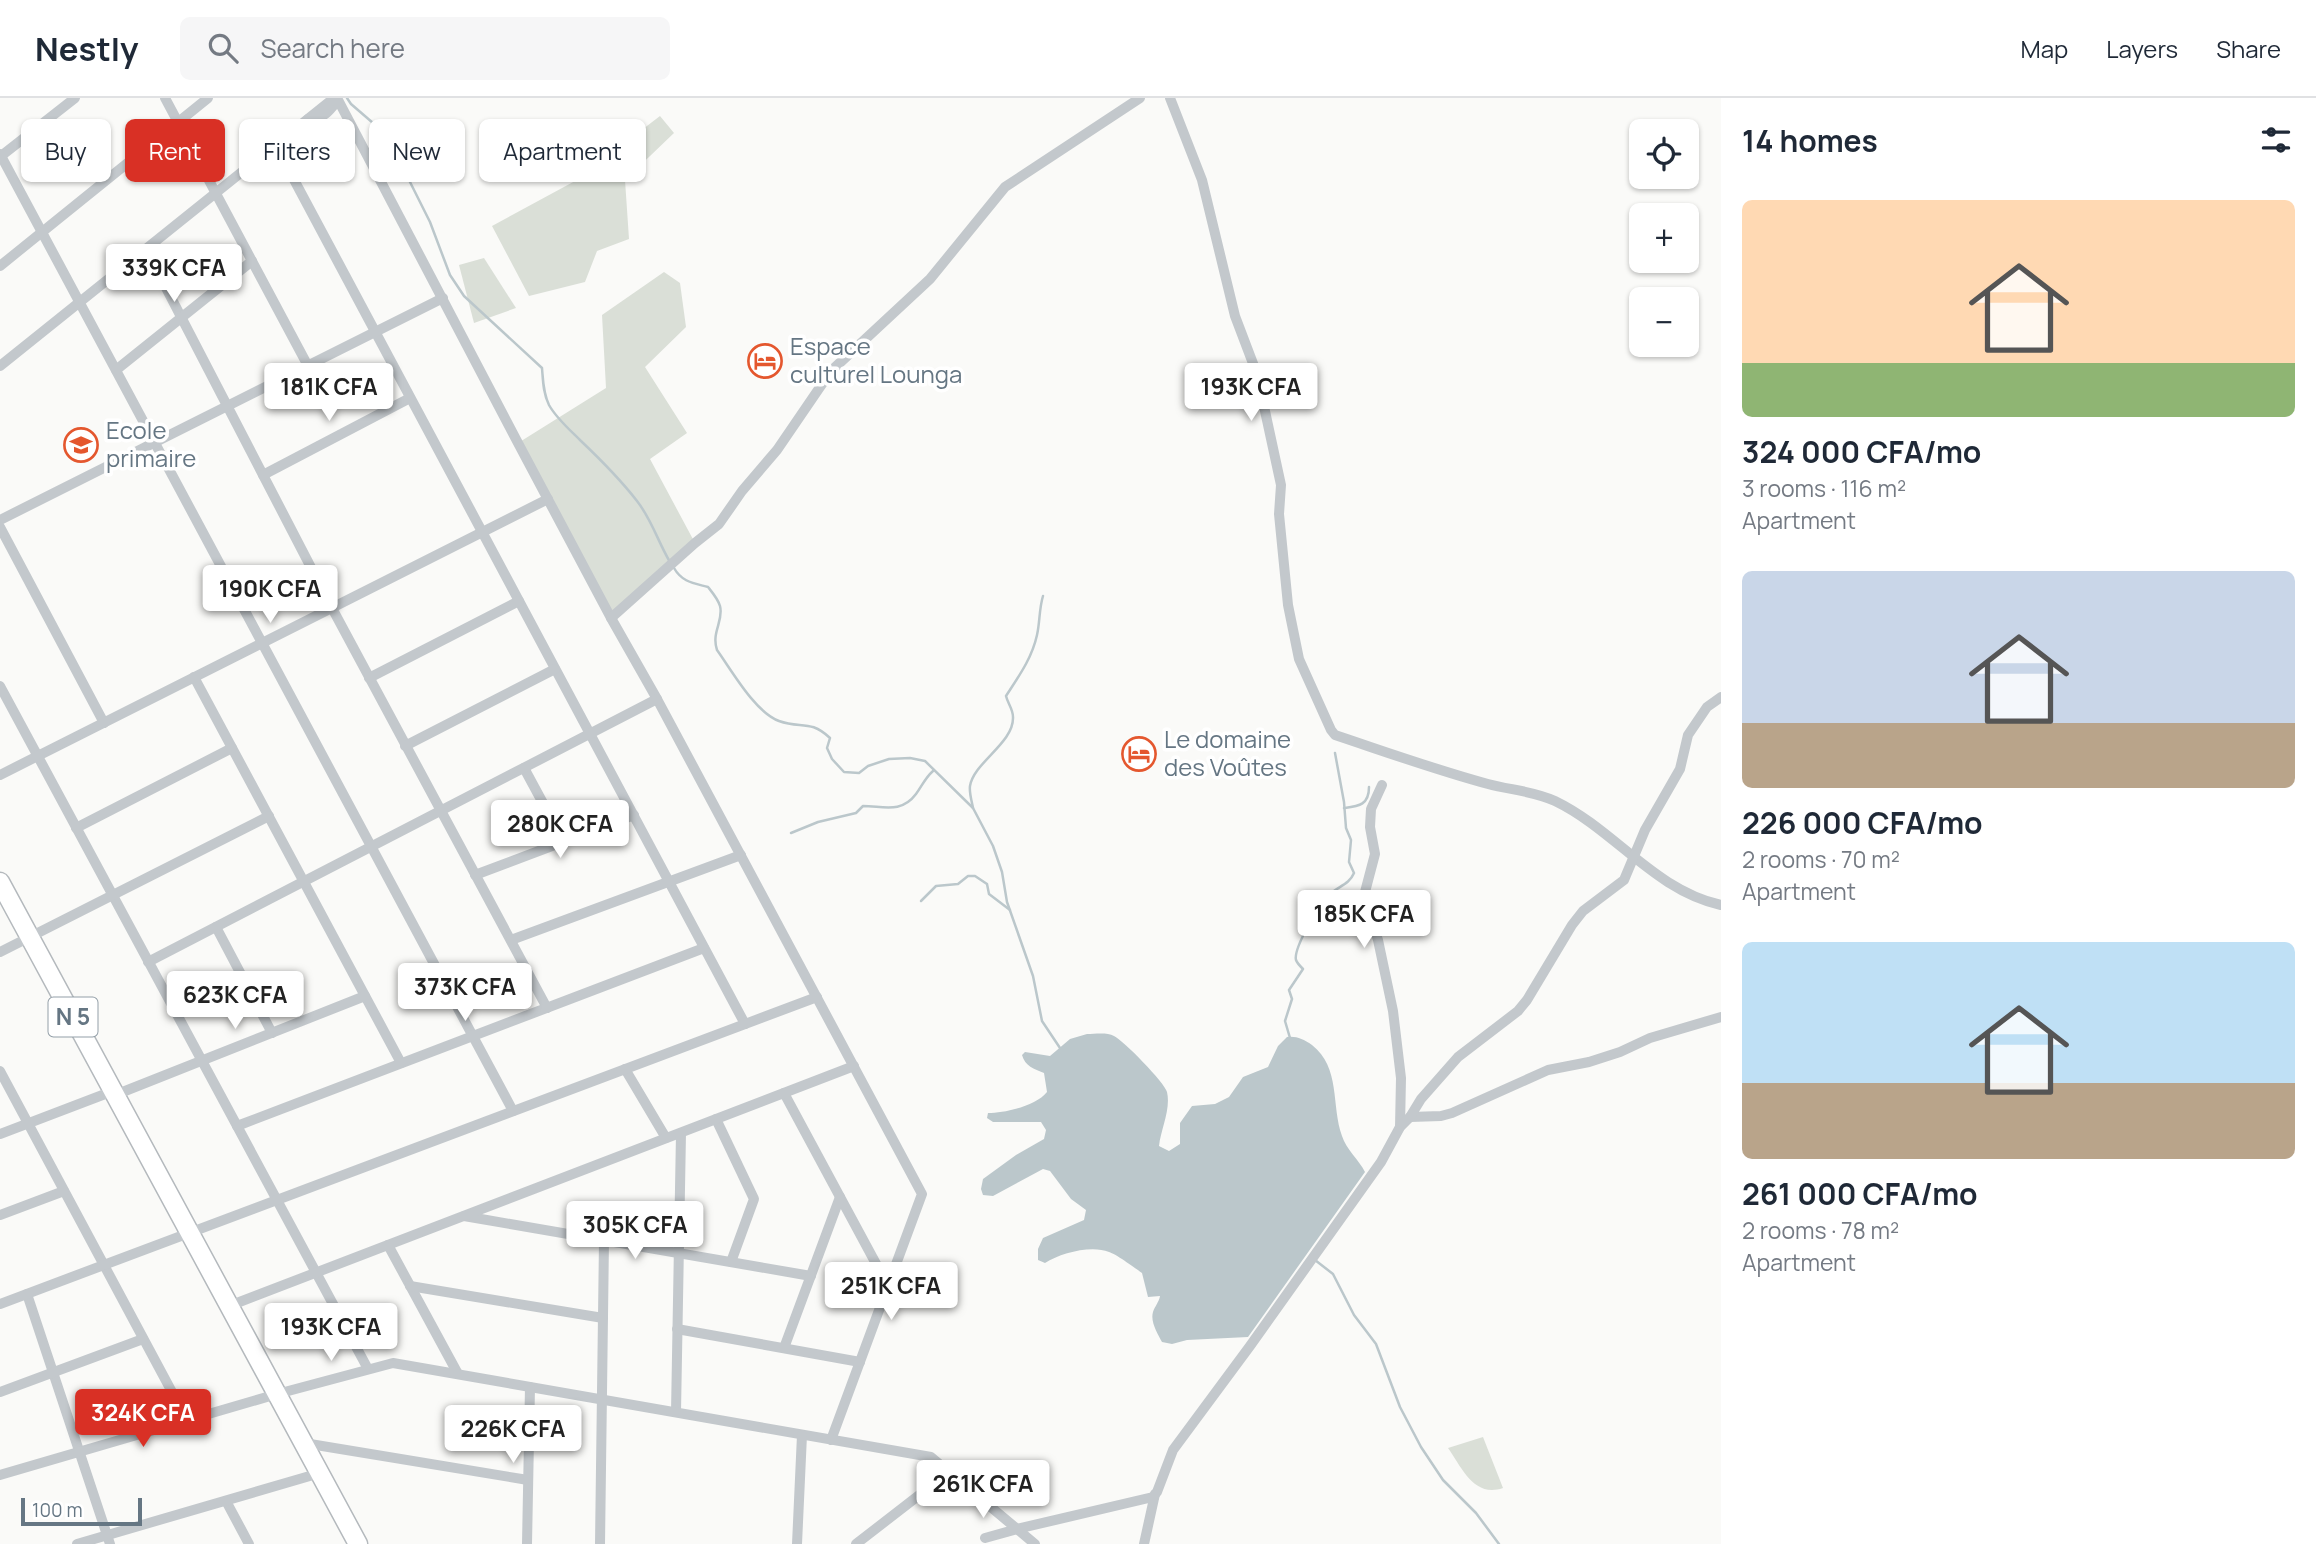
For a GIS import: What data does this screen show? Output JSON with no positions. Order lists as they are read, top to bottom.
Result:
{
  "streets": {
    "highway": ["N 5"]
  },
  "places": {
    "hotel": ["Espace culturel Lounga", "Le domaine des Voûtes"],
    "school or university": ["Ecole primaire"]
  },
  "scale_bar": "100 m",
  "page": {
    "header": "Nestly",
    "search": "Search here",
    "nav": ["Map", "Layers", "Share"],
    "heading": "14 homes",
    "map_buttons": ["+", "−"],
    "chip": [
      "Buy",
      "Rent",
      "Filters",
      "New",
      "Apartment"
    ],
    "list": [
      {
        "name": "324 000 CFA/mo",
        "note": "3 rooms · 116 m² · Apartment"
      },
      {
        "name": "226 000 CFA/mo",
        "note": "2 rooms · 70 m² · Apartment"
      },
      {
        "name": "261 000 CFA/mo",
        "note": "2 rooms · 78 m² · Apartment"
      }
    ],
    "price": [
      "339K CFA",
      "181K CFA",
      "193K CFA",
      "190K CFA",
      "280K CFA",
      "185K CFA",
      "373K CFA",
      "623K CFA",
      "305K CFA",
      "251K CFA",
      "193K CFA",
      "324K CFA",
      "226K CFA",
      "261K CFA"
    ],
    "scale": "100 m"
  }
}
